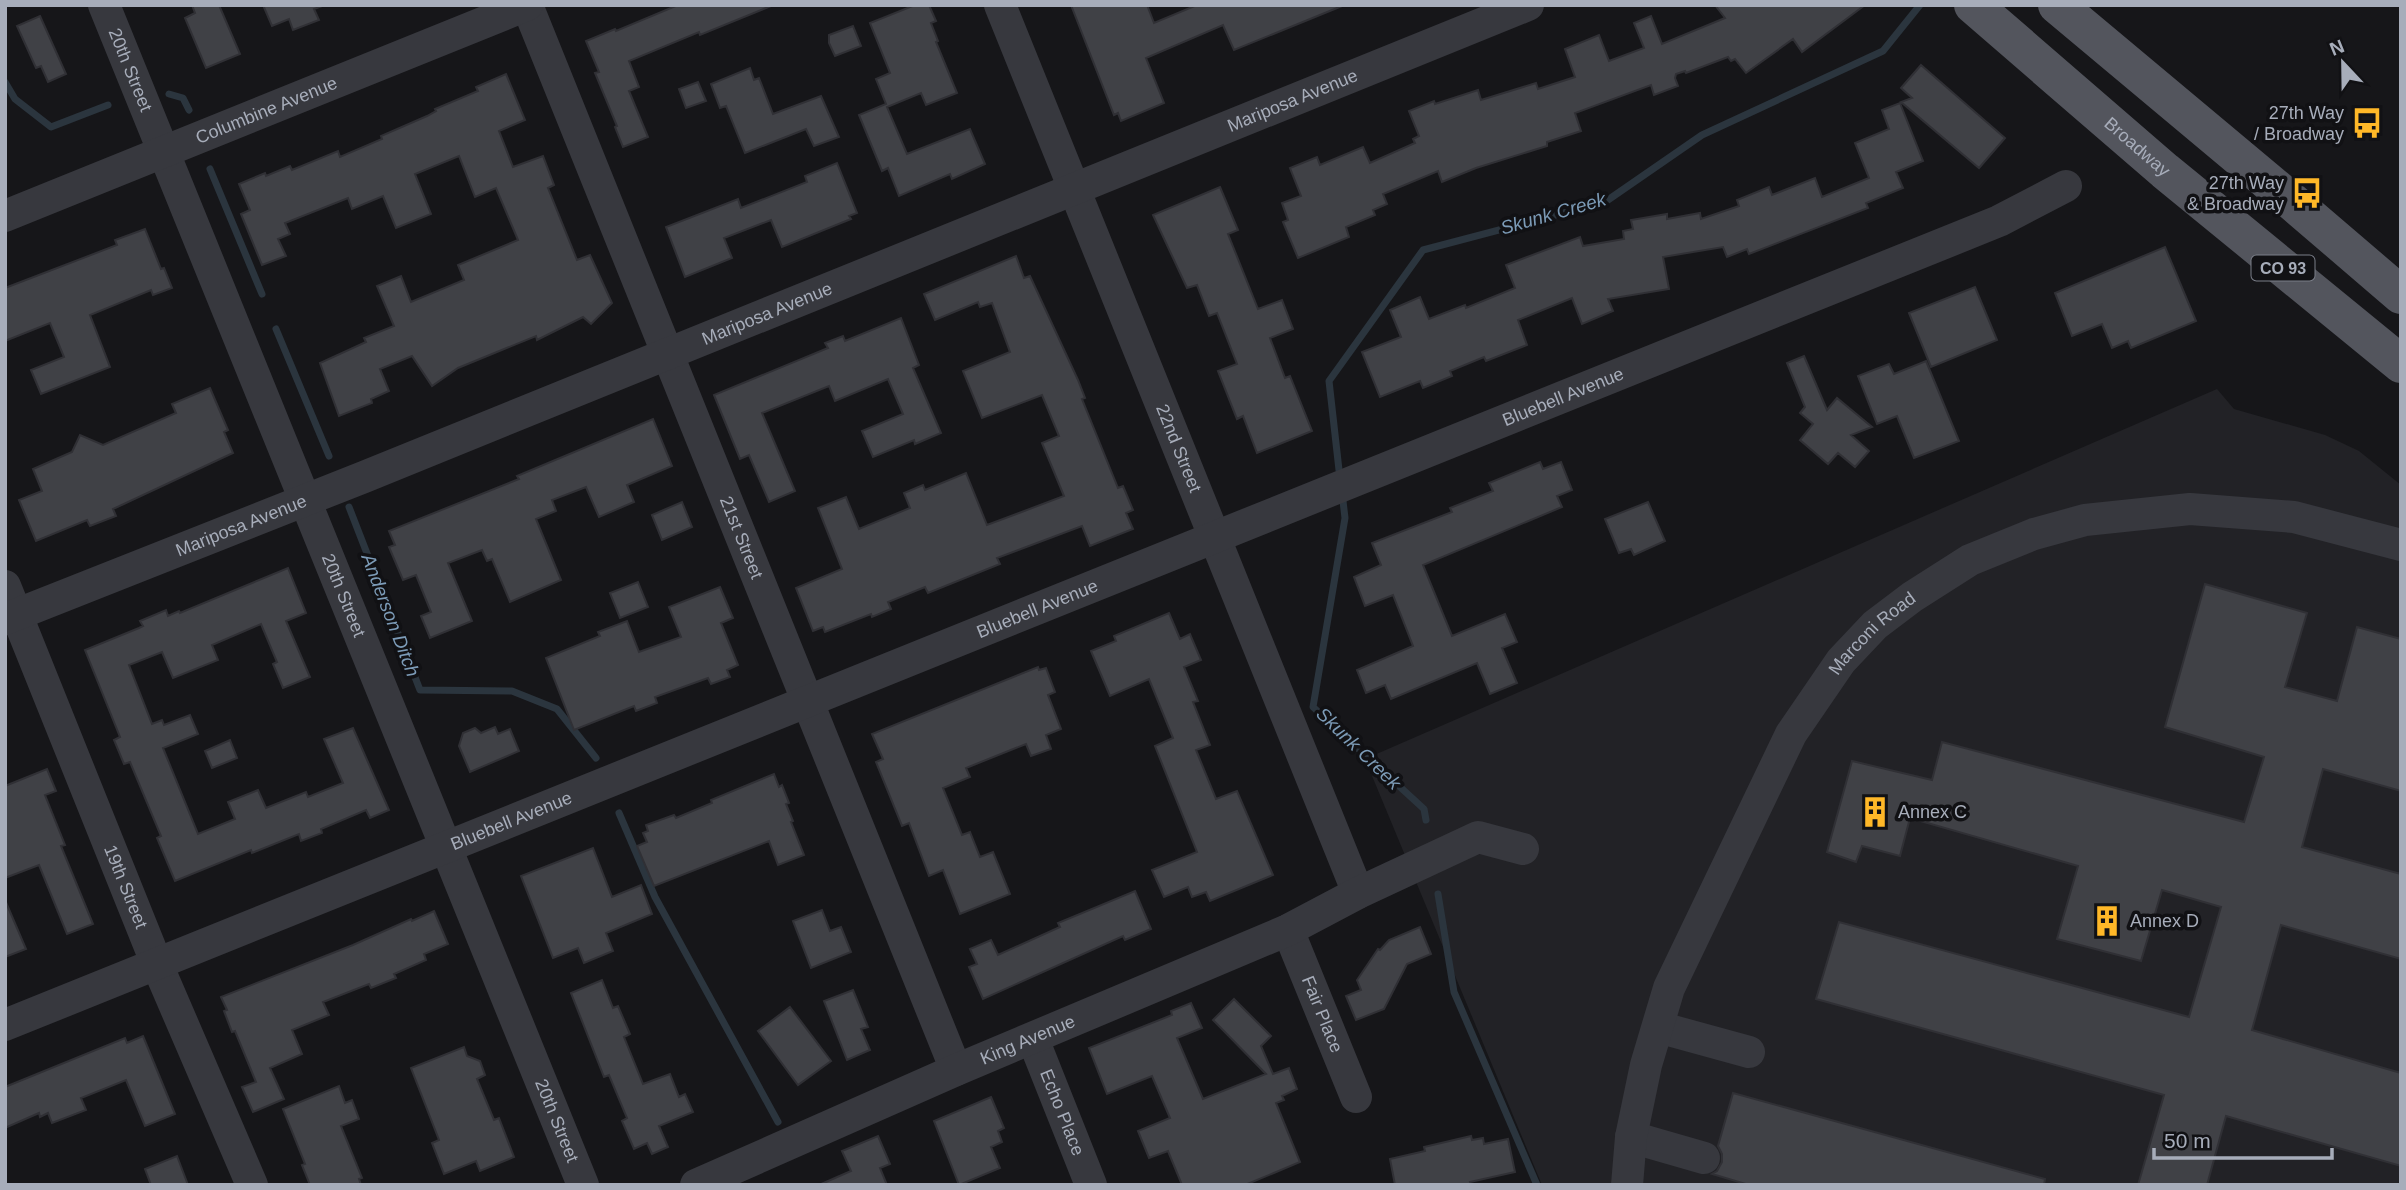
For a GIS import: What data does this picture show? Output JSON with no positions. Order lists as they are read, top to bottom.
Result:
{
  "streets": {
    "main road": ["Broadway", "CO 93"],
    "street": [
      "20th Street",
      "Mariposa Avenue",
      "Columbine Avenue",
      "Bluebell Avenue",
      "22nd Street",
      "21st Street",
      "Marconi Road",
      "19th Street",
      "Fair Place",
      "King Avenue",
      "Echo Place"
    ]
  },
  "crossings": [
    ["20th Street", "Mariposa Avenue"],
    ["20th Street", "Columbine Avenue"],
    ["20th Street", "Bluebell Avenue"],
    ["Mariposa Avenue", "22nd Street"],
    ["Mariposa Avenue", "21st Street"],
    ["Mariposa Avenue", "19th Street"],
    ["Columbine Avenue", "21st Street"],
    ["Bluebell Avenue", "22nd Street"],
    ["Bluebell Avenue", "21st Street"],
    ["Bluebell Avenue", "19th Street"],
    ["22nd Street", "King Avenue"],
    ["21st Street", "King Avenue"],
    ["Fair Place", "King Avenue"],
    ["King Avenue", "Echo Place"]
  ],
  "water": ["Skunk Creek", "Anderson Ditch"],
  "places": {
    "bus stop": ["27th Way / Broadway", "27th Way & Broadway"],
    "building": ["Annex C", "Annex D"]
  },
  "scale_bar": "50 m",
  "north": "top"
}
